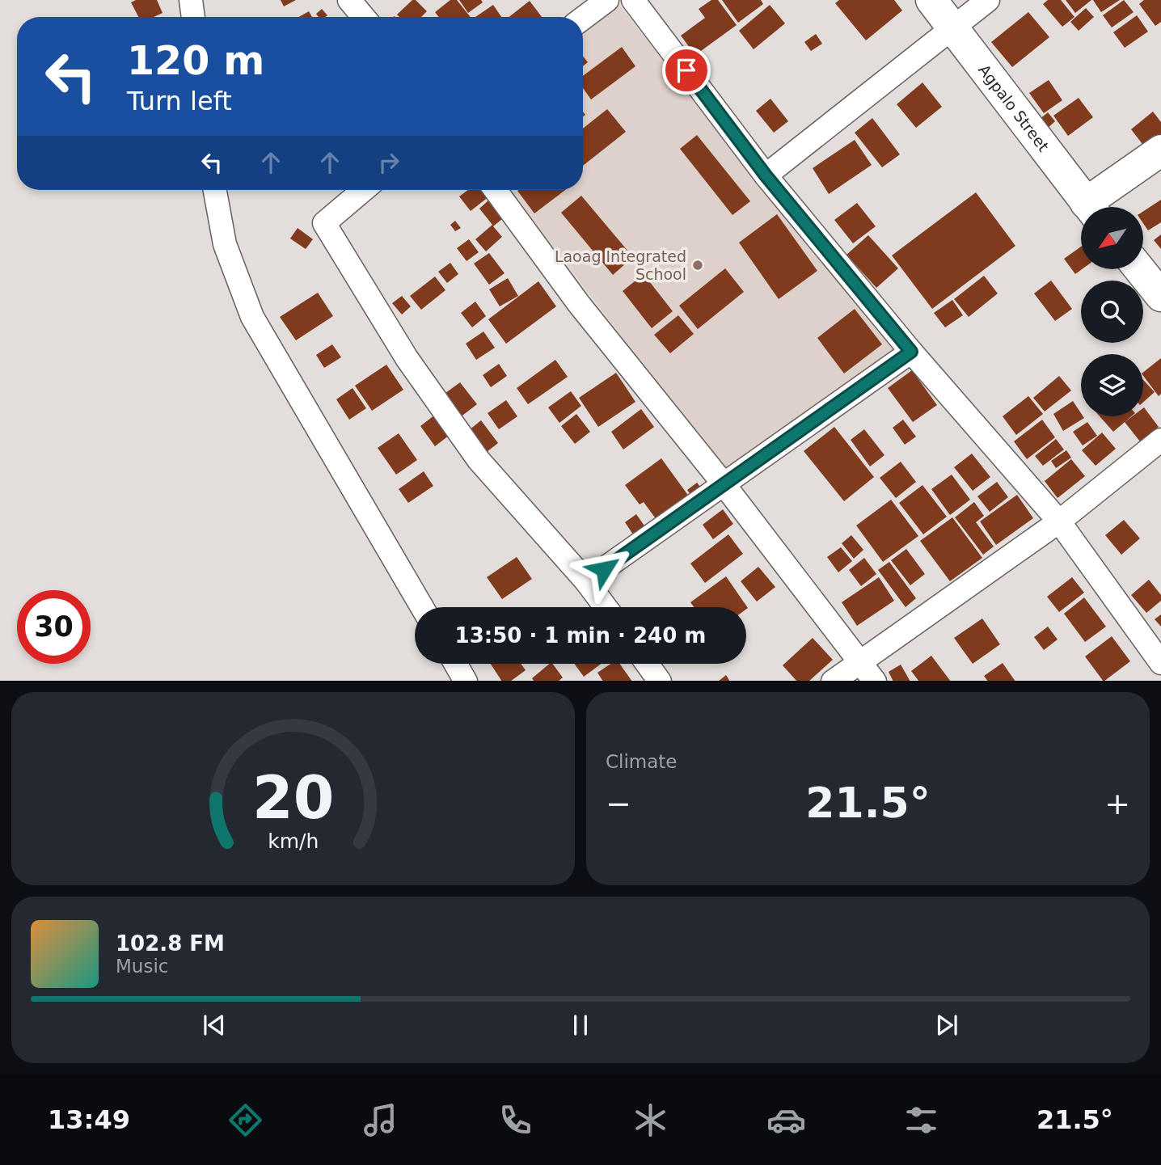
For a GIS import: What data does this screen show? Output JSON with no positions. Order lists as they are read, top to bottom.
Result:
{
  "streets": {
    "street": ["Agpalo Street"]
  },
  "places": ["Laoag Integrated School"],
  "north": "bottom left",
  "page": {
    "turn": ["120 m", "Turn left"],
    "limit": "30",
    "trip": "13:50 · 1 min · 240 m",
    "tile": "Climate",
    "heat": ["−", "21.5°", "+"],
    "song": ["102.8 FM", "Music"],
    "tabs": ["13:49", "21.5°"],
    "gauge": ["20", "km/h"]
  }
}
